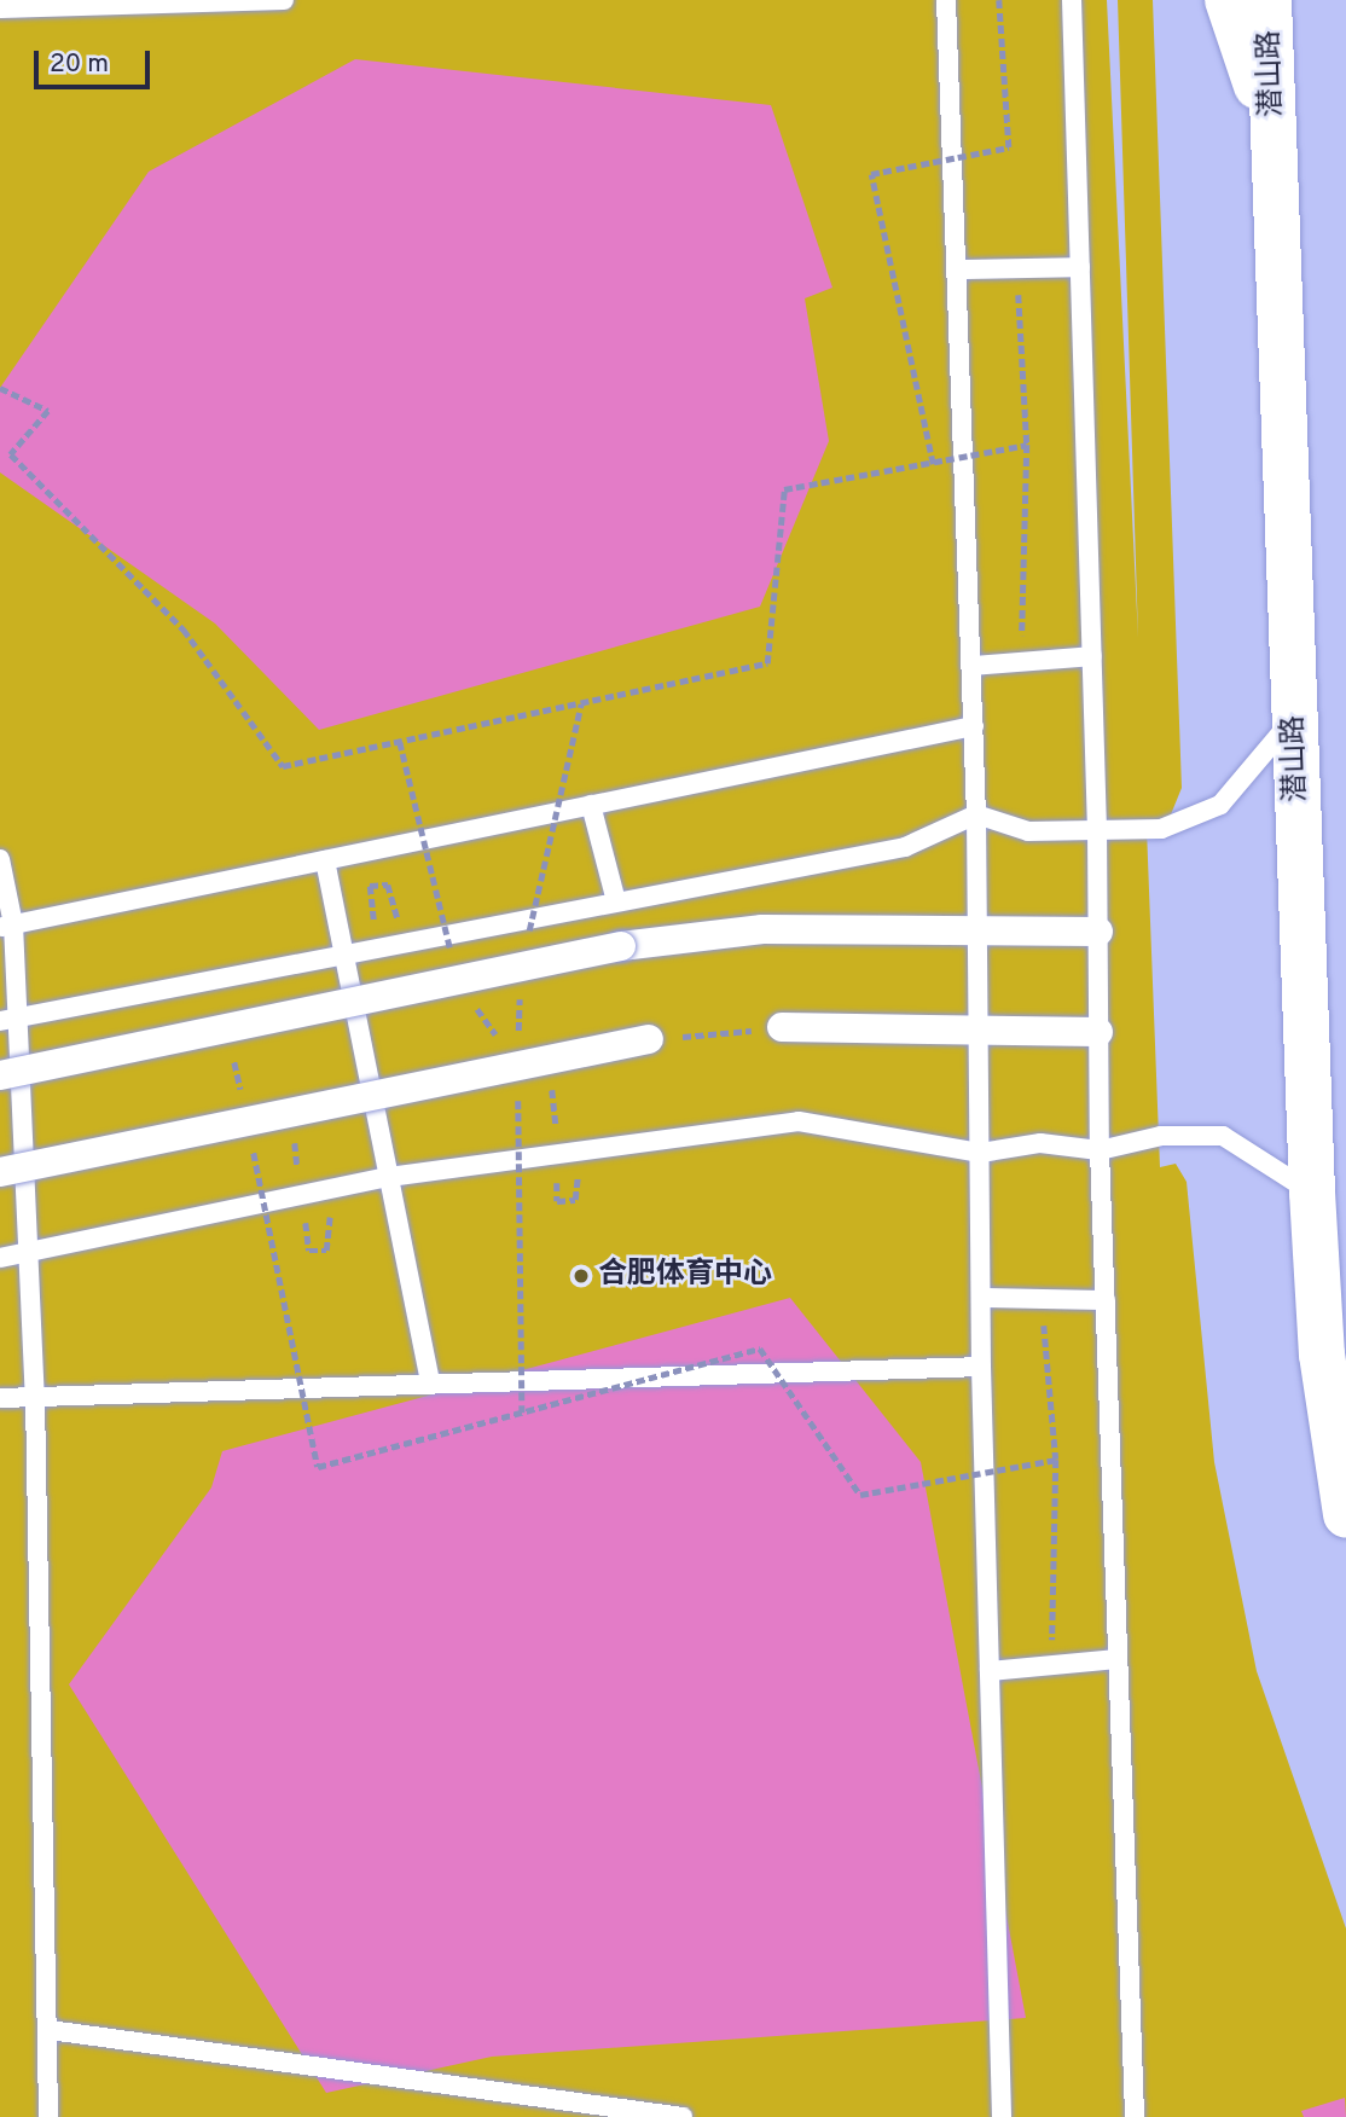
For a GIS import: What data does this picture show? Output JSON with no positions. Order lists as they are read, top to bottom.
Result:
{
  "streets": {
    "main road": ["潜山路"]
  },
  "places": ["合肥体育中心"],
  "scale_bar": "20 m"
}
